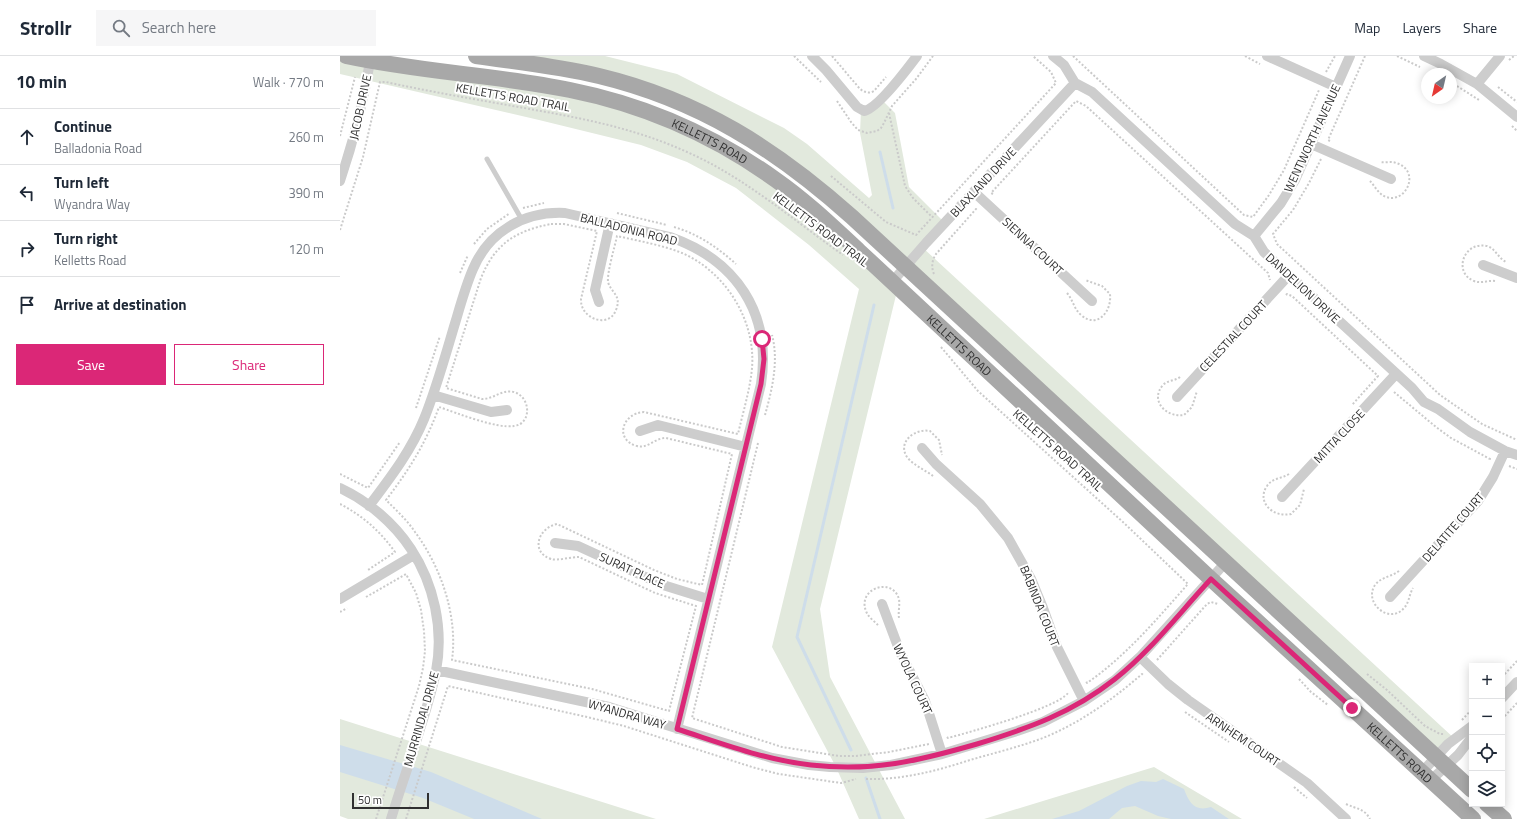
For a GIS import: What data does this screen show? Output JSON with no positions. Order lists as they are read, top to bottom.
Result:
{
  "streets": {
    "main road": ["KELLETTS ROAD"],
    "street": [
      "JACOB DRIVE",
      "WENTWORTH AVENUE",
      "BLAXLAND DRIVE",
      "BALLADONIA ROAD",
      "SIENNA COURT",
      "DANDELION DRIVE",
      "CELESTIAL COURT",
      "MITTA CLOSE",
      "DELATITE COURT",
      "SURAT PLACE",
      "BABINDA COURT",
      "WYOLA COURT",
      "WYANDRA WAY",
      "MURRINDAL DRIVE",
      "ARNHEM COURT"
    ],
    "path": ["KELLETTS ROAD TRAIL"]
  },
  "crossings": [
    ["JACOB DRIVE", "KELLETTS ROAD"],
    ["WENTWORTH AVENUE", "DANDELION DRIVE"],
    ["KELLETTS ROAD", "BLAXLAND DRIVE"],
    ["KELLETTS ROAD", "WYANDRA WAY"],
    ["BLAXLAND DRIVE", "SIENNA COURT"],
    ["BLAXLAND DRIVE", "DANDELION DRIVE"],
    ["BALLADONIA ROAD", "SURAT PLACE"],
    ["BALLADONIA ROAD", "WYANDRA WAY"],
    ["BALLADONIA ROAD", "MURRINDAL DRIVE"],
    ["DANDELION DRIVE", "CELESTIAL COURT"],
    ["DANDELION DRIVE", "MITTA CLOSE"],
    ["DANDELION DRIVE", "DELATITE COURT"],
    ["BABINDA COURT", "WYANDRA WAY"],
    ["WYOLA COURT", "WYANDRA WAY"],
    ["WYANDRA WAY", "MURRINDAL DRIVE"],
    ["WYANDRA WAY", "ARNHEM COURT"]
  ],
  "scale_bar": "50 m",
  "north": "bottom left",
  "page": {
    "header": "Strollr",
    "search": "Search here",
    "nav": ["Map", "Layers", "Share"],
    "heading": ["10 min", "Walk · 770 m"],
    "list": [
      ["Continue", "Balladonia Road", "260 m"],
      ["Turn left", "Wyandra Way", "390 m"],
      ["Turn right", "Kelletts Road", "120 m"],
      "Arrive at destination"
    ],
    "buttons": ["Save", "Share"],
    "map_buttons": ["+", "−"],
    "scale": "50 m"
  }
}
